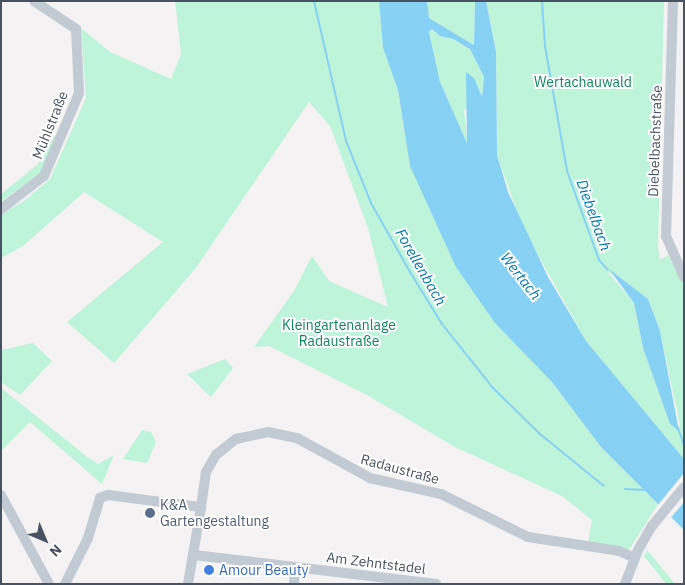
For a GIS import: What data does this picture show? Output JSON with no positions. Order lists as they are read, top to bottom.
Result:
{
  "streets": {
    "street": [
      "Mühlstraße",
      "Diebelbachstraße",
      "Radaustraße",
      "Am Zehntstadel"
    ]
  },
  "crossings": [
    ["Radaustraße", "Am Zehntstadel"]
  ],
  "water": ["Diebelbach", "Forellenbach", "Wertach"],
  "parks": ["Wertachauwald", "Kleingartenanlage Radaustraße"],
  "places": ["K&A Gartengestaltung", "Amour Beauty"],
  "north": "bottom right"
}
